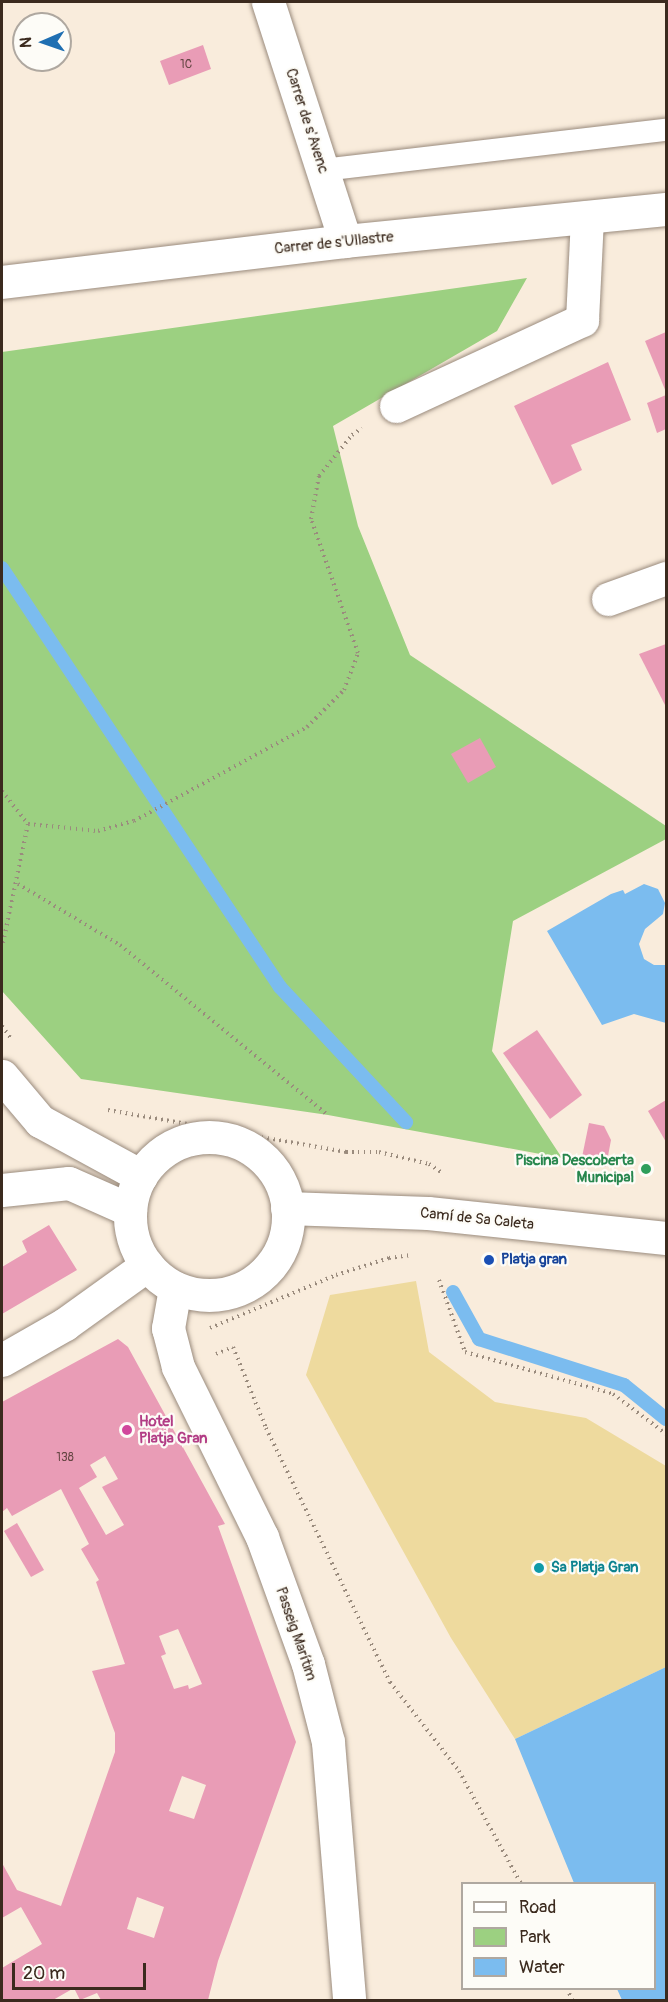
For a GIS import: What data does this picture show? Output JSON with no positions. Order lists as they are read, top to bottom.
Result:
{
  "streets": {
    "street": [
      "Carrer de s'Avenc",
      "Carrer de s'Ullastre",
      "Camí de Sa Caleta",
      "Passeig Marítim"
    ]
  },
  "crossings": [
    ["Carrer de s'Avenc", "Carrer de s'Ullastre"],
    ["Camí de Sa Caleta", "Passeig Marítim"]
  ],
  "places": [
    "Piscina Descoberta Municipal",
    "Platja gran",
    "Hotel Platja Gran",
    "Sa Platja Gran"
  ],
  "house_numbers": ["1C", "138"],
  "legend": ["Road", "Park", "Water"],
  "scale_bar": "20 m",
  "north": "left"
}
